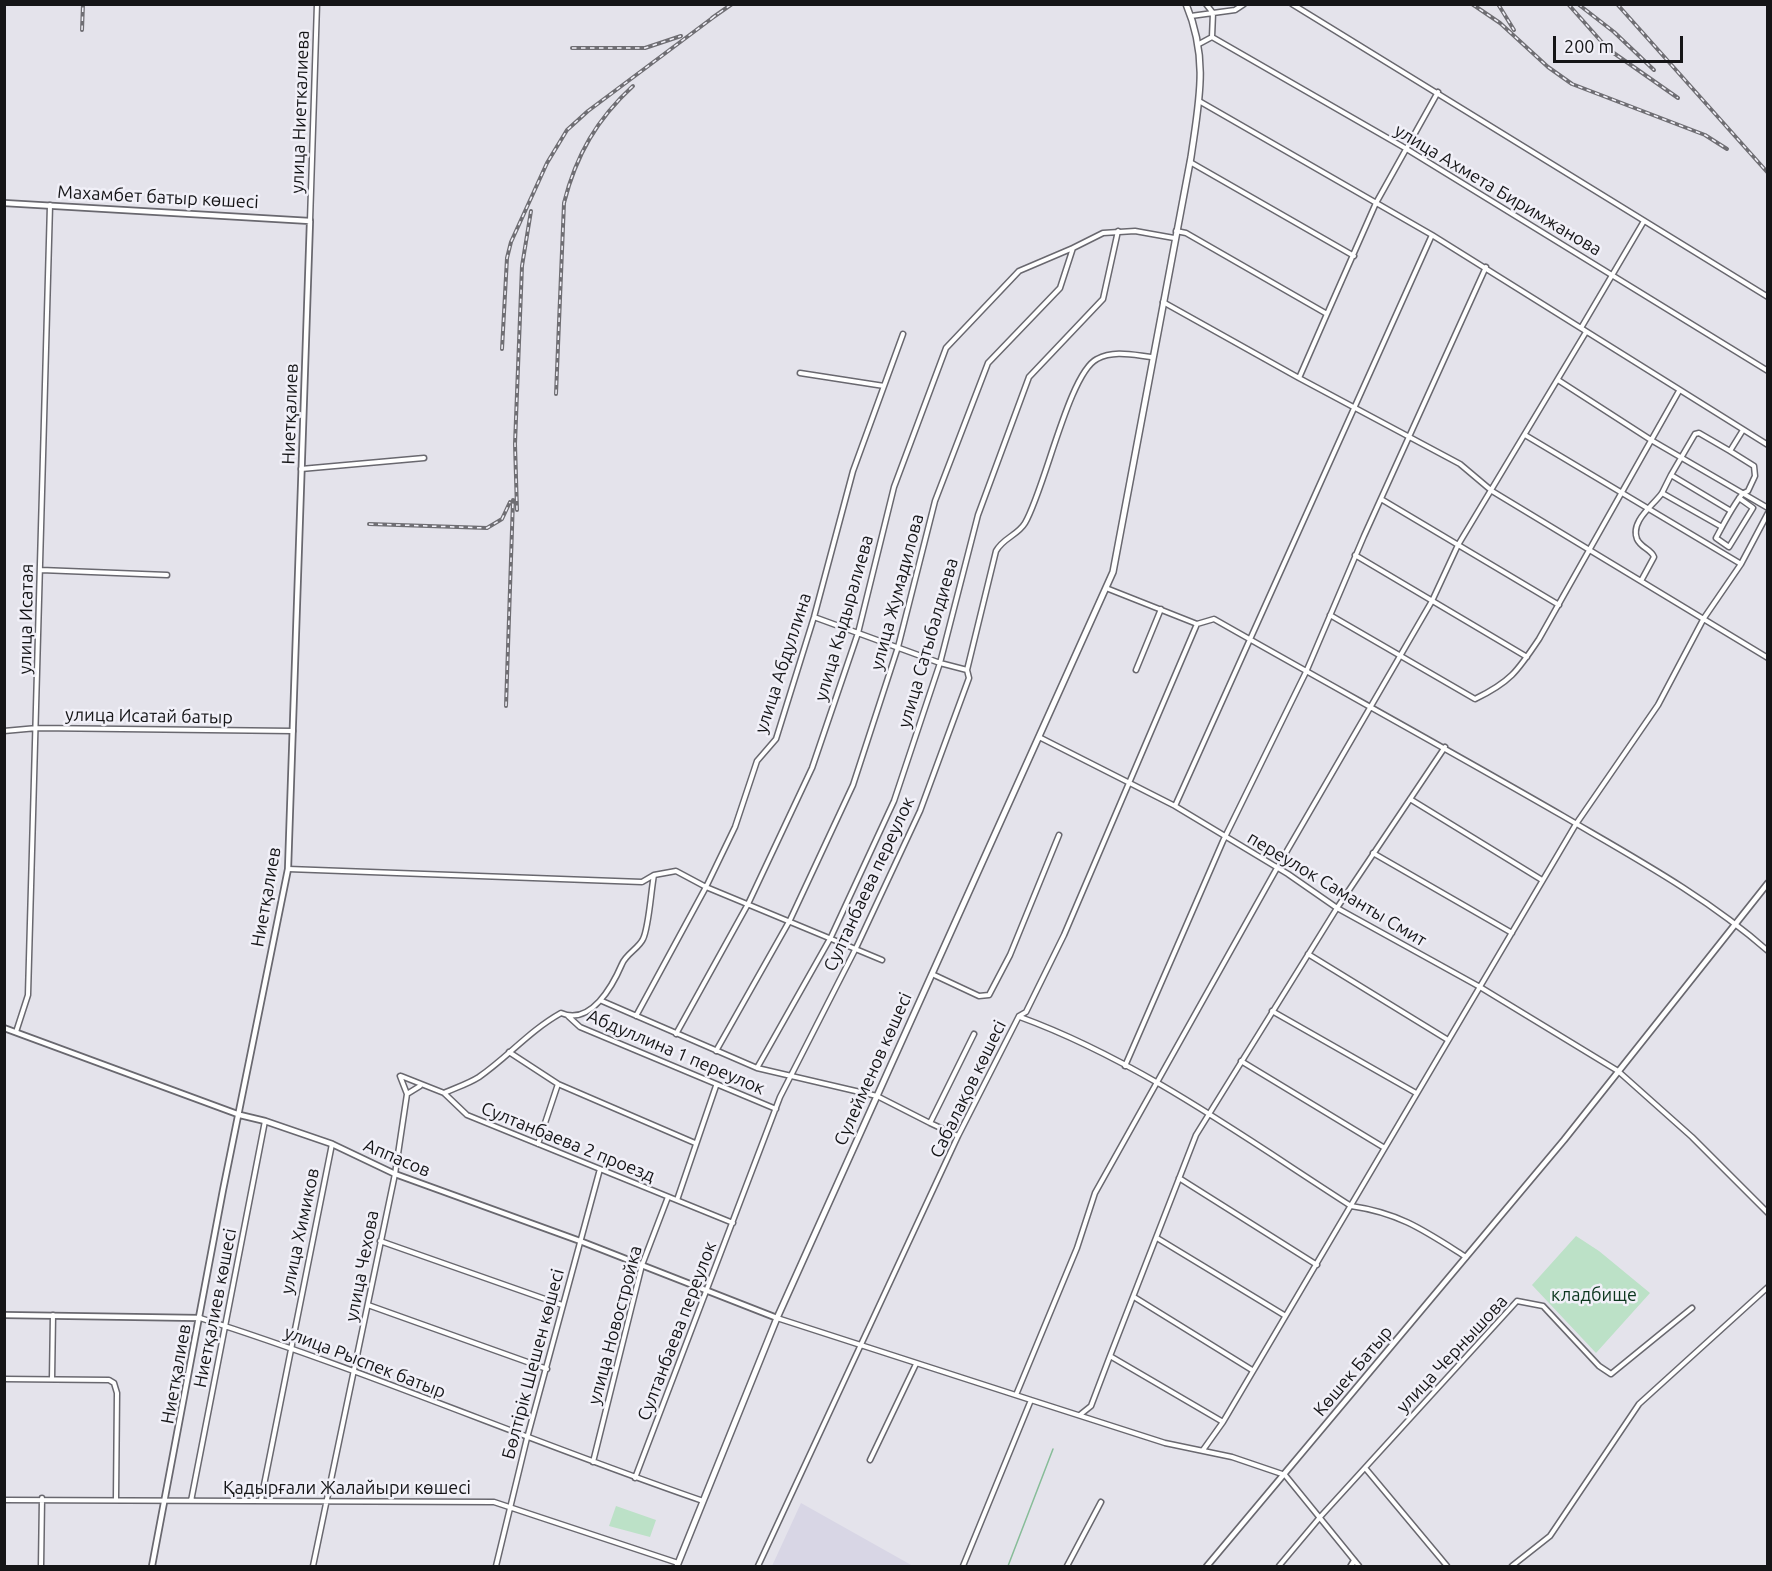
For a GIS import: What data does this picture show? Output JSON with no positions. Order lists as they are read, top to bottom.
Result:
{
  "streets": {
    "main road": ["Сүлейменов көшесі"],
    "street": [
      "улица Ниеткалиева",
      "улица Ахмета Биримжанова",
      "Махамбет батыр көшесі",
      "Ниетқалиев",
      "улица Жумадилова",
      "улица Кыдыралиева",
      "улица Исатая",
      "улица Сатыбалдиева",
      "улица Абдуллина",
      "улица Исатай батыр",
      "Султанбаева переулок",
      "переулок Саманты Смит",
      "Абдуллина 1 переулок",
      "Сабалақов көшесі",
      "Султанбаева 2 проезд",
      "Аппасов",
      "улица Химиков",
      "улица Чехова",
      "Ниетқалиев көшесі",
      "улица Новостройка",
      "улица Чернышова",
      "улица Рыспек батыр",
      "Бөлтірік Шешен көшесі",
      "Көшек Батыр",
      "Қадырғали Жалайыри көшесі"
    ]
  },
  "crossings": [
    ["улица Ниеткалиева", "Махамбет батыр көшесі"],
    ["улица Ниеткалиева", "Ниетқалиев"],
    ["Махамбет батыр көшесі", "Ниетқалиев"],
    ["Махамбет батыр көшесі", "улица Исатая"],
    ["Ниетқалиев", "улица Исатай батыр"],
    ["Ниетқалиев", "Аппасов"],
    ["Ниетқалиев", "улица Рыспек батыр"],
    ["Ниетқалиев", "Қадырғали Жалайыри көшесі"],
    ["улица Жумадилова", "улица Кыдыралиева"],
    ["улица Исатая", "улица Исатай батыр"],
    ["улица Исатая", "Аппасов"],
    ["Султанбаева переулок", "Абдуллина 1 переулок"],
    ["Султанбаева переулок", "Сүлейменов көшесі"],
    ["Султанбаева переулок", "Султанбаева 2 проезд"],
    ["Султанбаева переулок", "Аппасов"],
    ["Султанбаева переулок", "улица Рыспек батыр"],
    ["переулок Саманты Смит", "Сүлейменов көшесі"],
    ["переулок Саманты Смит", "Сабалақов көшесі"],
    ["переулок Саманты Смит", "Көшек Батыр"],
    ["Сүлейменов көшесі", "Аппасов"],
    ["Сүлейменов көшесі", "улица Рыспек батыр"],
    ["Сүлейменов көшесі", "Қадырғали Жалайыри көшесі"],
    ["Султанбаева 2 проезд", "улица Чехова"],
    ["Султанбаева 2 проезд", "улица Новостройка"],
    ["Султанбаева 2 проезд", "Бөлтірік Шешен көшесі"],
    ["Аппасов", "улица Химиков"],
    ["Аппасов", "улица Чехова"],
    ["Аппасов", "Ниетқалиев көшесі"],
    ["Аппасов", "улица Новостройка"],
    ["Аппасов", "Бөлтірік Шешен көшесі"],
    ["улица Химиков", "улица Рыспек батыр"],
    ["улица Химиков", "Қадырғали Жалайыри көшесі"],
    ["улица Чехова", "улица Рыспек батыр"],
    ["улица Чехова", "Қадырғали Жалайыри көшесі"],
    ["Ниетқалиев көшесі", "улица Рыспек батыр"],
    ["Ниетқалиев көшесі", "Қадырғали Жалайыри көшесі"],
    ["улица Новостройка", "улица Рыспек батыр"],
    ["улица Рыспек батыр", "Бөлтірік Шешен көшесі"],
    ["Бөлтірік Шешен көшесі", "Қадырғали Жалайыри көшесі"]
  ],
  "parks": ["кладбище"],
  "scale_bar": "200 m"
}
